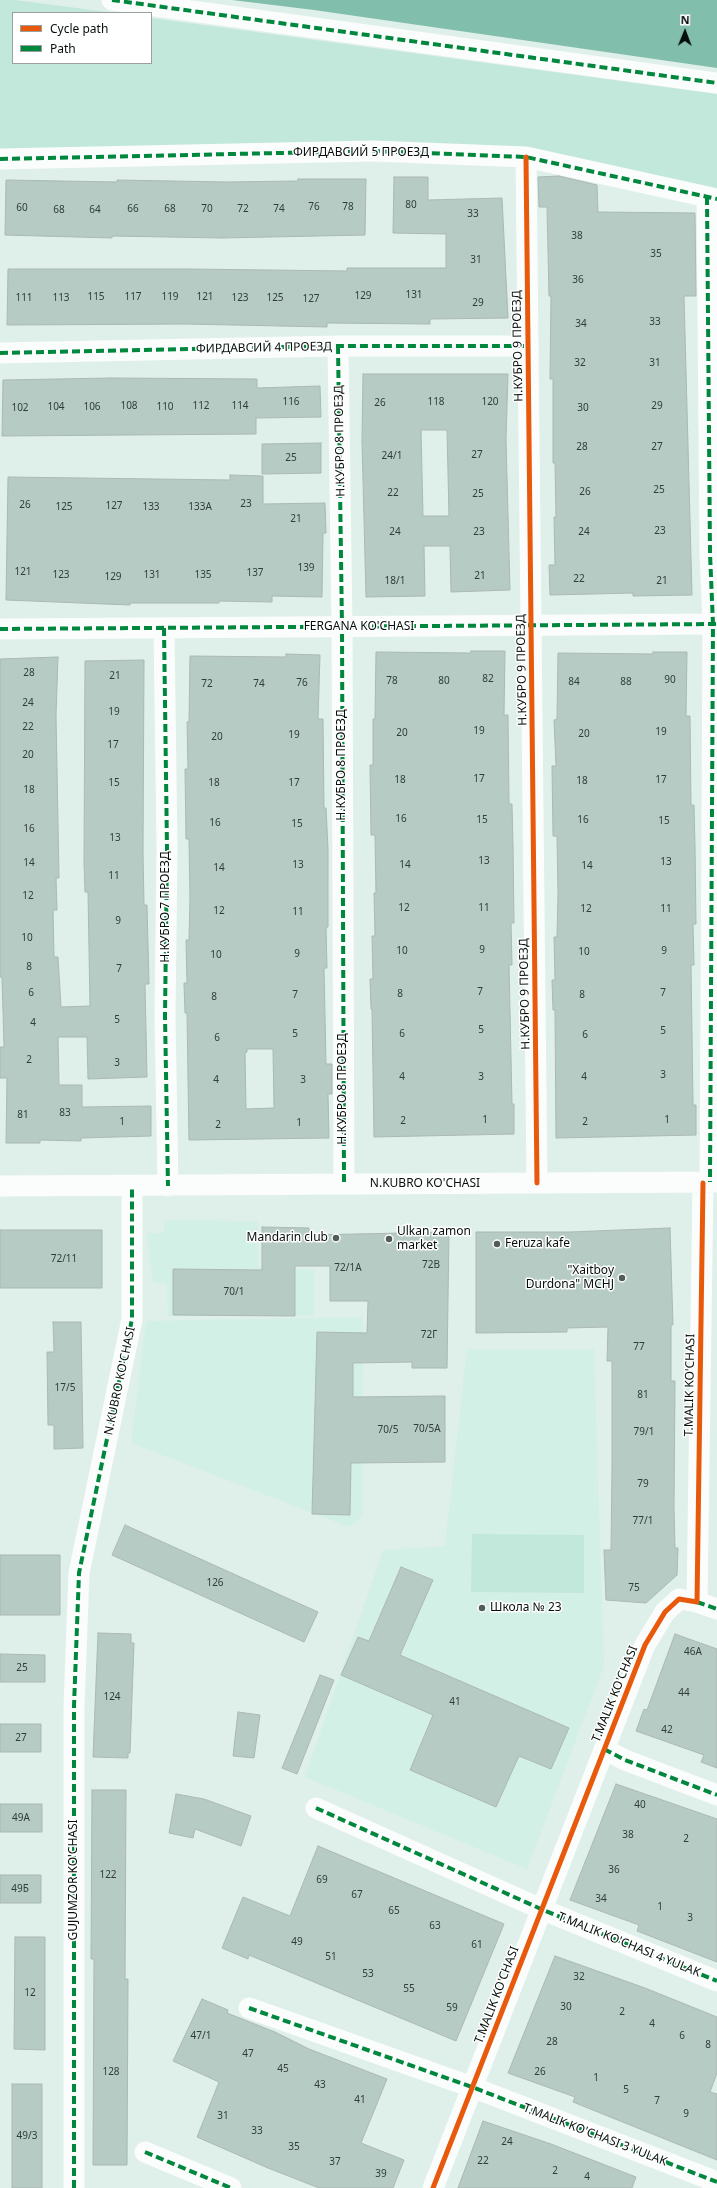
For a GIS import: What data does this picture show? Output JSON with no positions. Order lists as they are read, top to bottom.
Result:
{
  "streets": {
    "street": [
      "ФИРДАВСИЙ 5 ПРОЕЗД",
      "Н.КУБРО 9 ПРОЕЗД",
      "ФИРДАВСИЙ 4 ПРОЕЗД",
      "Н.КУБРО 8 ПРОЕЗД",
      "FERGANA KO'CHASI",
      "Н.КУБРО 7 ПРОЕЗД",
      "N.KUBRO KO'CHASI",
      "T.MALIK KO'CHASI",
      "GUJUMZOR KO'CHASI",
      "T.MALIK KO'CHASI 4 YULAK",
      "T.MALIK KO'CHASI 3 YULAK"
    ]
  },
  "crossings": [
    ["ФИРДАВСИЙ 5 ПРОЕЗД", "Н.КУБРО 9 ПРОЕЗД"],
    ["ФИРДАВСИЙ 5 ПРОЕЗД", "T.MALIK KO'CHASI"],
    ["Н.КУБРО 9 ПРОЕЗД", "ФИРДАВСИЙ 4 ПРОЕЗД"],
    ["Н.КУБРО 9 ПРОЕЗД", "FERGANA KO'CHASI"],
    ["Н.КУБРО 9 ПРОЕЗД", "N.KUBRO KO'CHASI"],
    ["ФИРДАВСИЙ 4 ПРОЕЗД", "Н.КУБРО 8 ПРОЕЗД"],
    ["Н.КУБРО 8 ПРОЕЗД", "FERGANA KO'CHASI"],
    ["Н.КУБРО 8 ПРОЕЗД", "N.KUBRO KO'CHASI"],
    ["FERGANA KO'CHASI", "Н.КУБРО 7 ПРОЕЗД"],
    ["FERGANA KO'CHASI", "T.MALIK KO'CHASI"],
    ["Н.КУБРО 7 ПРОЕЗД", "N.KUBRO KO'CHASI"],
    ["N.KUBRO KO'CHASI", "T.MALIK KO'CHASI"],
    ["N.KUBRO KO'CHASI", "GUJUMZOR KO'CHASI"],
    ["T.MALIK KO'CHASI", "T.MALIK KO'CHASI 4 YULAK"],
    ["T.MALIK KO'CHASI", "T.MALIK KO'CHASI 3 YULAK"]
  ],
  "places": [
    "Mandarin club",
    "Ulkan zamon market",
    "Feruza kafe",
    "\"Xaitboy Durdona\" MCHJ",
    "Школа № 23"
  ],
  "house_numbers": [
    "80",
    "76",
    "78",
    "60",
    "66",
    "68",
    "70",
    "72",
    "74",
    "68",
    "64",
    "33",
    "38",
    "35",
    "31",
    "36",
    "131",
    "129",
    "115",
    "117",
    "119",
    "121",
    "111",
    "113",
    "123",
    "125",
    "127",
    "29",
    "33",
    "34",
    "32",
    "31",
    "116",
    "118",
    "120",
    "26",
    "108",
    "112",
    "114",
    "29",
    "104",
    "106",
    "110",
    "102",
    "30",
    "28",
    "27",
    "27",
    "24/1",
    "25",
    "25",
    "26",
    "22",
    "25",
    "23",
    "26",
    "127",
    "125",
    "133",
    "133A",
    "21",
    "23",
    "24",
    "23",
    "24",
    "139",
    "121",
    "137",
    "123",
    "131",
    "135",
    "21",
    "129",
    "22",
    "18/1",
    "21",
    "28",
    "21",
    "82",
    "90",
    "78",
    "80",
    "84",
    "88",
    "76",
    "72",
    "74",
    "24",
    "19",
    "22",
    "19",
    "19",
    "20",
    "20",
    "19",
    "20",
    "17",
    "20",
    "17",
    "18",
    "17",
    "18",
    "15",
    "18",
    "17",
    "18",
    "16",
    "15",
    "16",
    "15",
    "16",
    "15",
    "16",
    "13",
    "13",
    "13",
    "14",
    "13",
    "14",
    "14",
    "14",
    "11",
    "12",
    "12",
    "11",
    "12",
    "11",
    "12",
    "11",
    "9",
    "10",
    "9",
    "10",
    "9",
    "10",
    "9",
    "10",
    "8",
    "7",
    "7",
    "6",
    "7",
    "8",
    "7",
    "8",
    "8",
    "5",
    "4",
    "5",
    "5",
    "5",
    "6",
    "6",
    "6",
    "2",
    "3",
    "3",
    "4",
    "3",
    "4",
    "4",
    "3",
    "83",
    "81",
    "1",
    "1",
    "2",
    "1",
    "2",
    "1",
    "2",
    "72/11",
    "72В",
    "72/1А",
    "70/1",
    "72Г",
    "77",
    "17/5",
    "81",
    "70/5А",
    "70/5",
    "79/1",
    "79",
    "77/1",
    "126",
    "75",
    "46A",
    "25",
    "44",
    "124",
    "41",
    "42",
    "27",
    "40",
    "49А",
    "38",
    "2",
    "36",
    "122",
    "69",
    "49Б",
    "67",
    "34",
    "1",
    "65",
    "3",
    "63",
    "49",
    "61",
    "51",
    "53",
    "32",
    "55",
    "12",
    "30",
    "59",
    "2",
    "4",
    "47/1",
    "6",
    "28",
    "8",
    "47",
    "45",
    "128",
    "26",
    "1",
    "43",
    "5",
    "41",
    "7",
    "9",
    "31",
    "33",
    "49/3",
    "24",
    "35",
    "22",
    "37",
    "2",
    "39",
    "4"
  ],
  "legend": ["Cycle path", "Path"],
  "north": "top"
}
